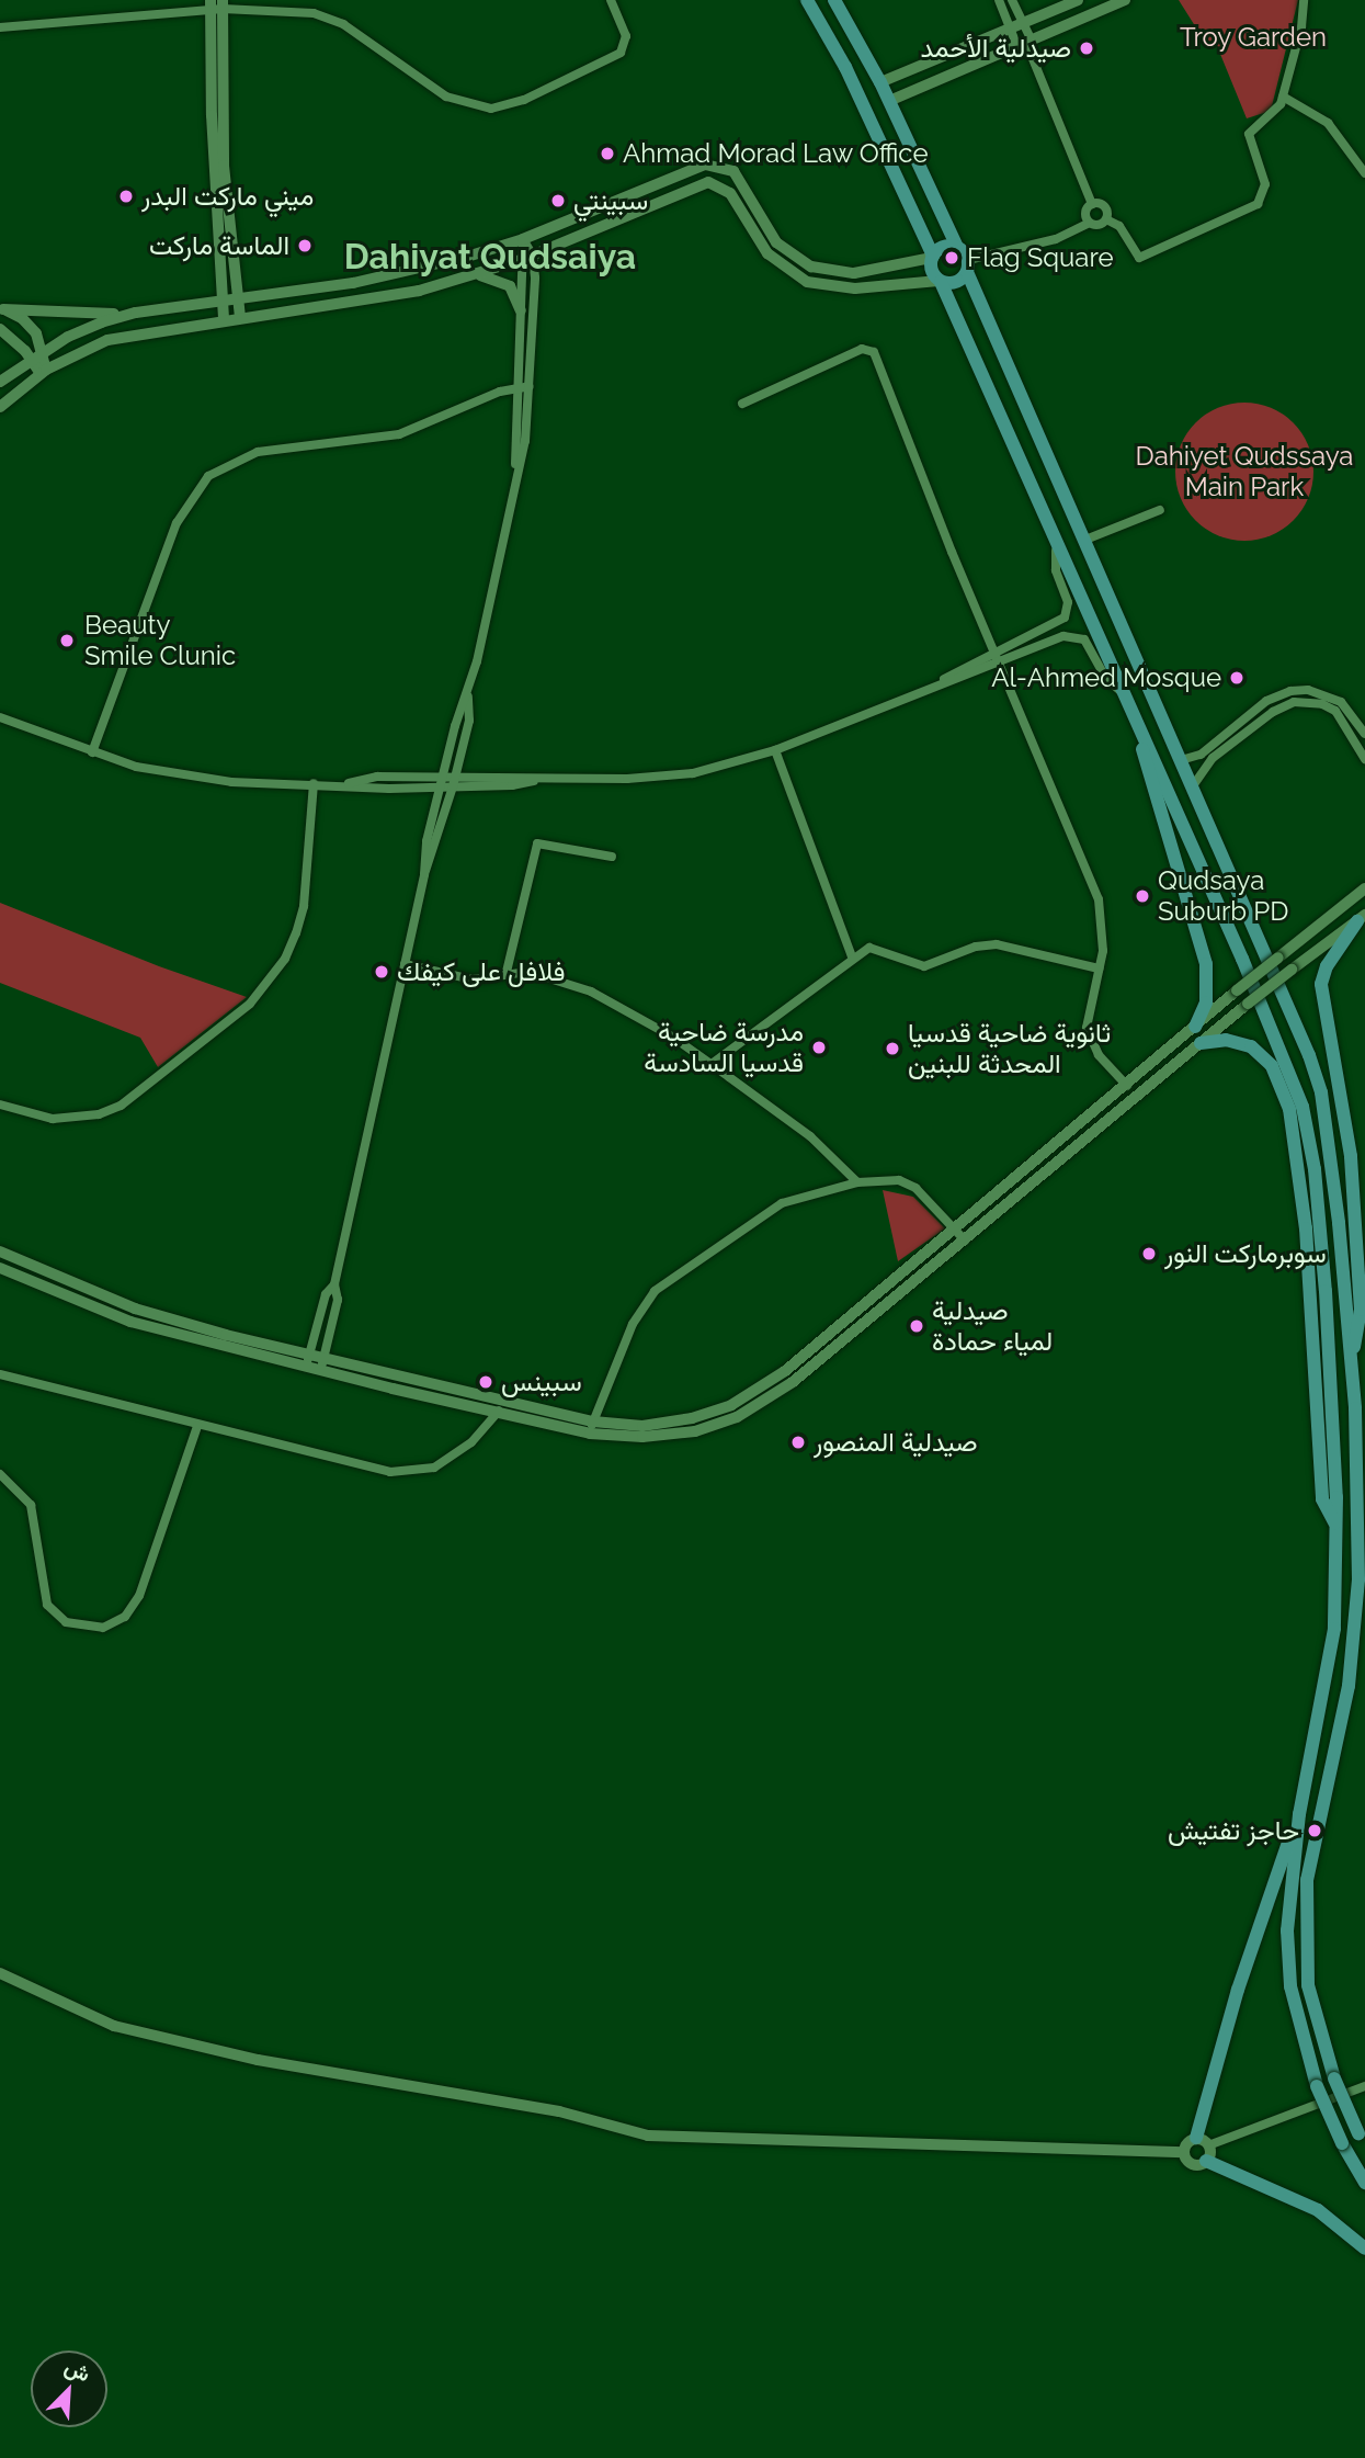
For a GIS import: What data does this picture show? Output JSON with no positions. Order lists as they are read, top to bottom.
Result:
{
  "districts": ["Dahiyat Qudsaiya"],
  "parks": ["Troy Garden", "Dahiyet Qudssaya Main Park"],
  "places": [
    "صيدلية الأحمد",
    "Ahmad Morad Law Office",
    "ميني ماركت البدر",
    "سبينتي",
    "الماسة ماركت",
    "Flag Square",
    "Beauty Smile Clunic",
    "Al-Ahmed Mosque",
    "Qudsaya Suburb PD",
    "فلافل على كيفك",
    "مدرسة ضاحية قدسيا السادسة",
    "ثانوية ضاحية قدسيا المحدثة للبنين",
    "سوبرماركت النور",
    "صيدلية لمياء حمادة",
    "سبينس",
    "صيدلية المنصور",
    "حاجز تفتيش"
  ],
  "north": "top right"
}
